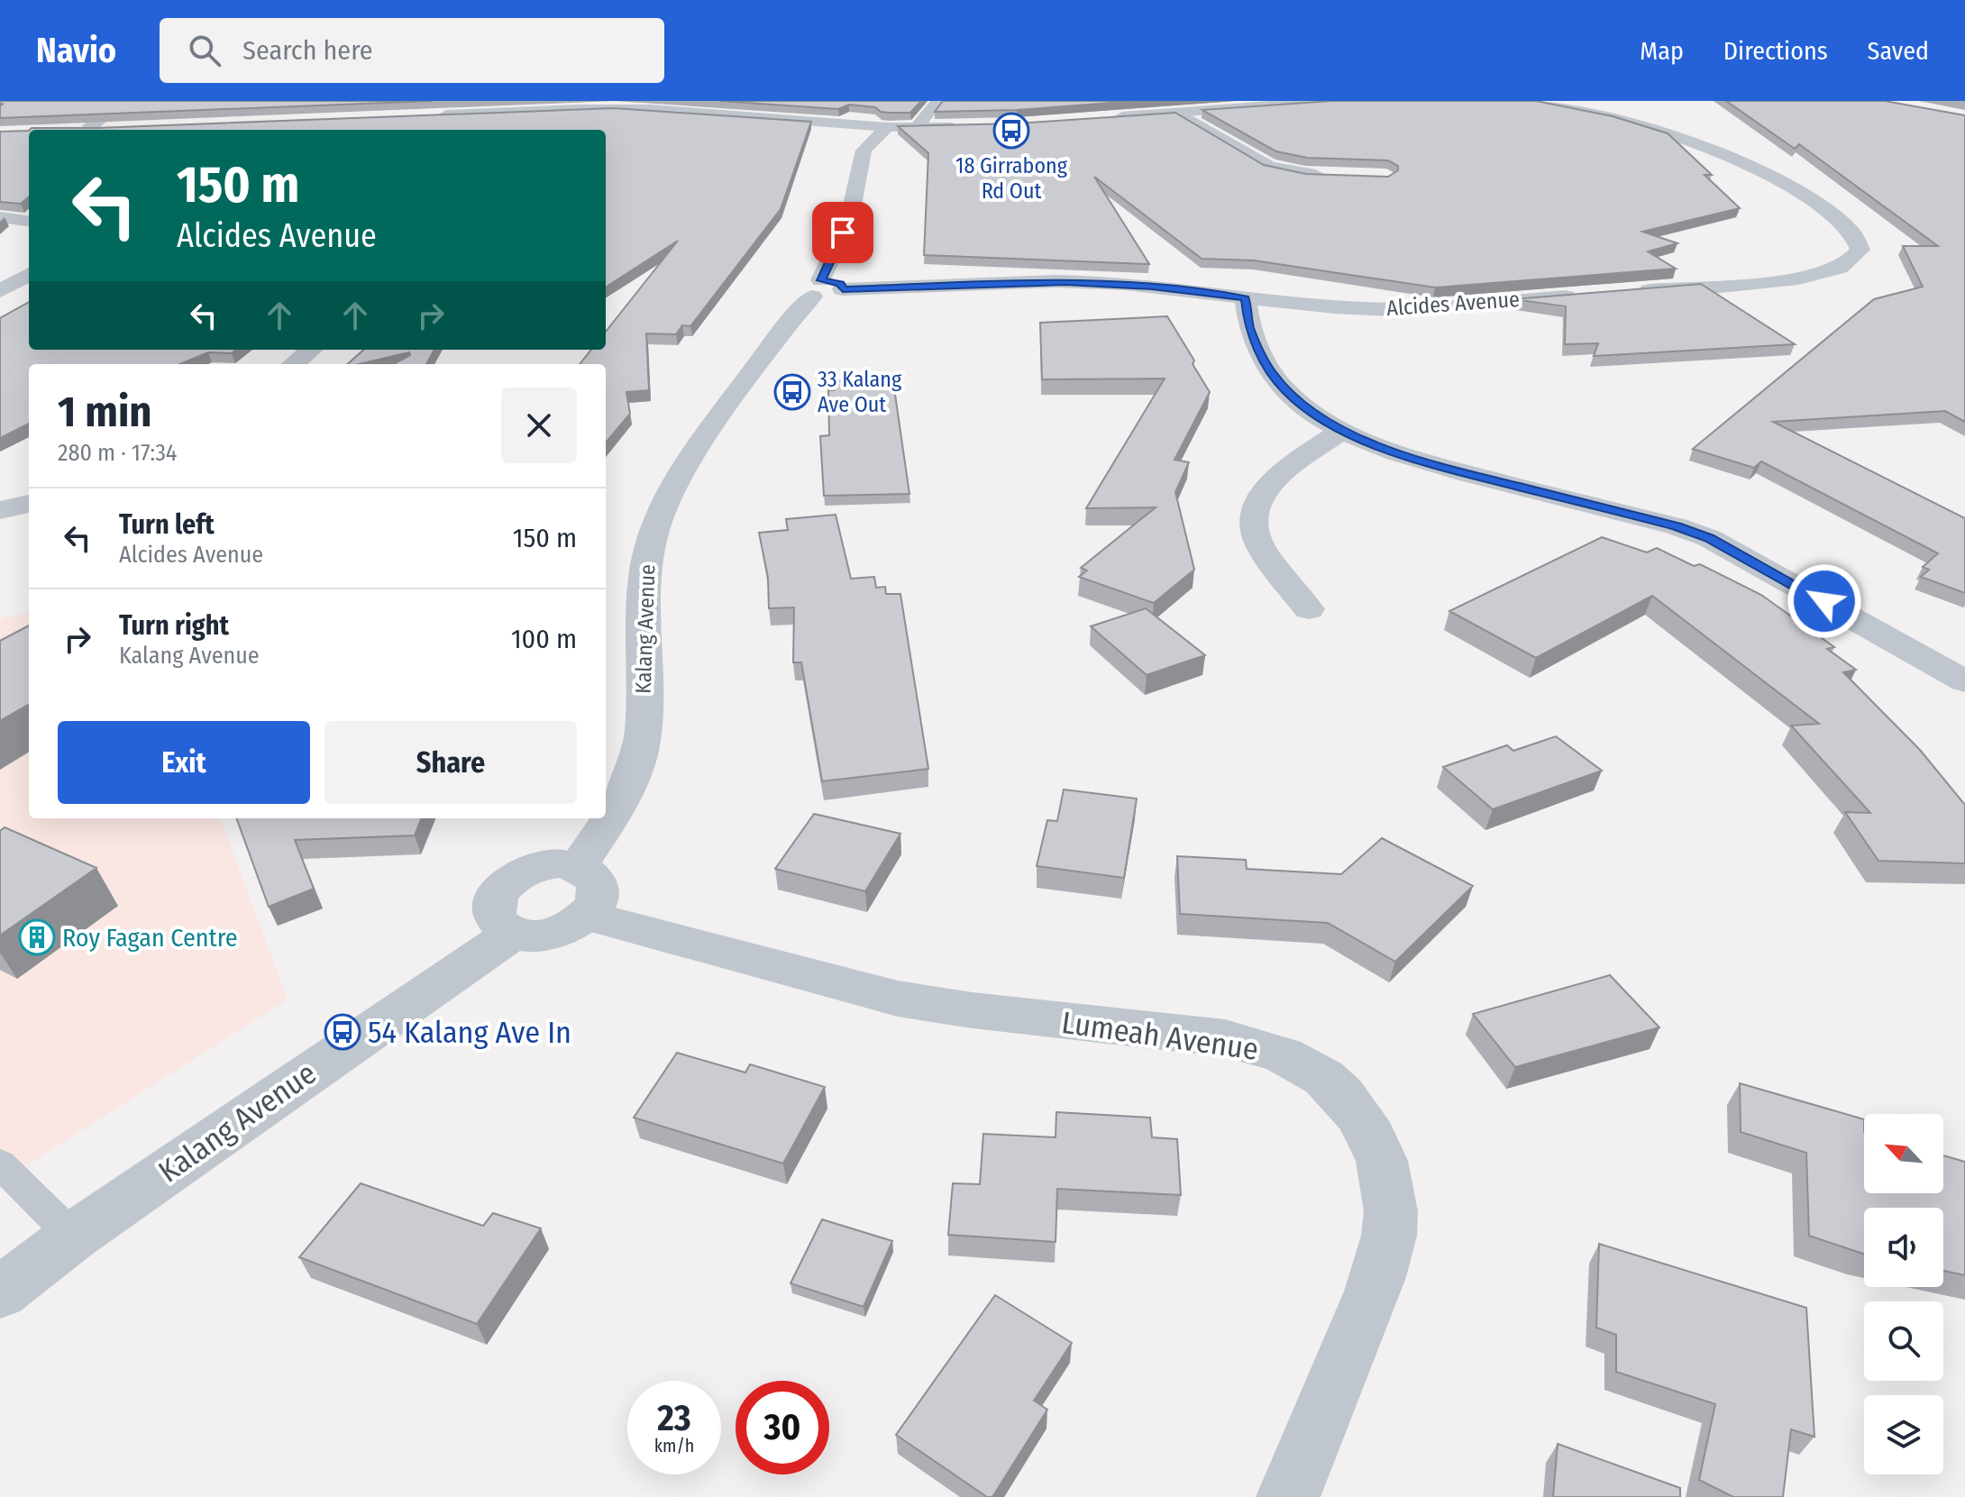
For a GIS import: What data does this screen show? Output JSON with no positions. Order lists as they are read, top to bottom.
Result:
{
  "streets": {
    "street": ["Alcides Avenue", "Kalang Avenue", "Lumeah Avenue"]
  },
  "crossings": [
    ["Alcides Avenue", "Kalang Avenue"],
    ["Kalang Avenue", "Lumeah Avenue"]
  ],
  "places": {
    "bus stop": ["18 Girrabong Rd Out", "33 Kalang Ave Out", "54 Kalang Ave In"],
    "building": ["Roy Fagan Centre"]
  },
  "north": "top left",
  "page": {
    "header": "Navio",
    "search": "Search here",
    "nav": ["Map", "Directions", "Saved"],
    "turn": ["150 m", "Alcides Avenue"],
    "heading": ["1 min", "280 m · 17:34"],
    "list": [
      {
        "name": "Turn left",
        "note": "Alcides Avenue",
        "value": "150 m"
      },
      {
        "name": "Turn right",
        "note": "Kalang Avenue",
        "value": "100 m"
      }
    ],
    "buttons": ["Exit", "Share"],
    "speed": "23 km/h",
    "limit": "30"
  }
}
